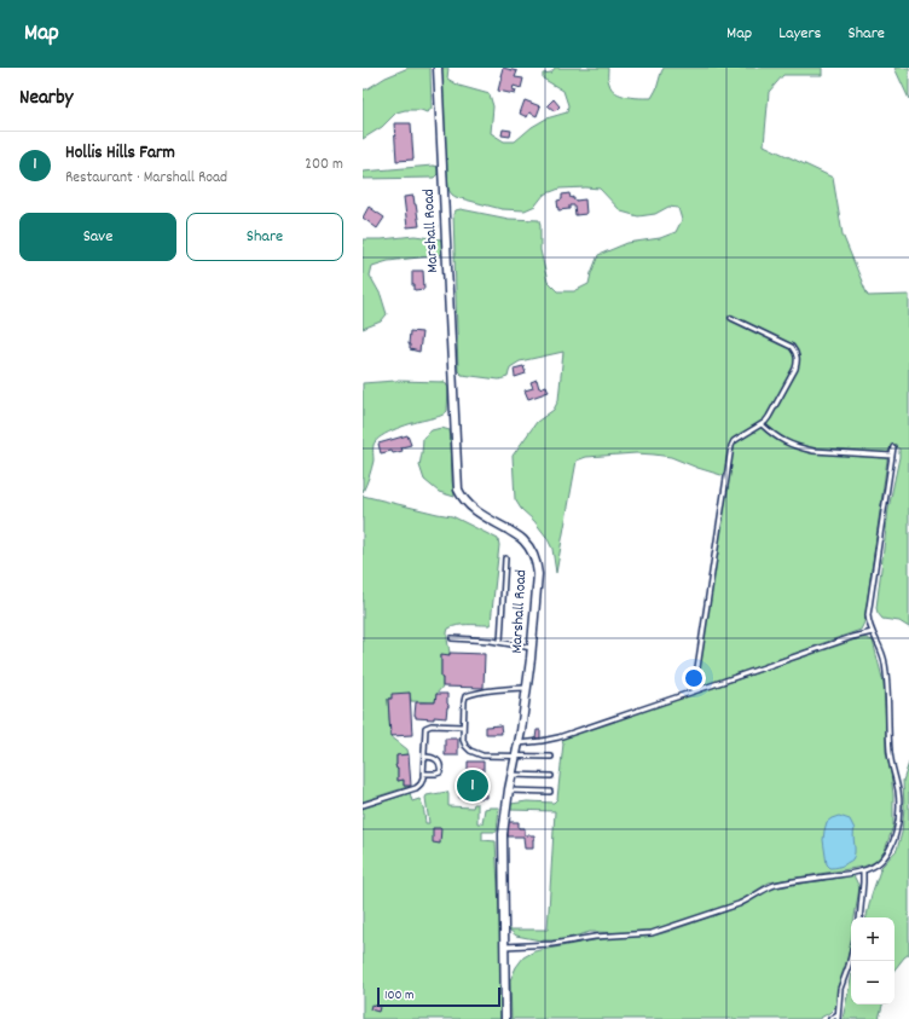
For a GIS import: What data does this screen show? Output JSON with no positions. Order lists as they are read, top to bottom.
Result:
{
  "streets": {
    "street": ["Marshall Road"]
  },
  "scale_bar": "100 m",
  "page": {
    "header": "Map",
    "nav": ["Map", "Layers", "Share"],
    "heading": "Nearby",
    "list": [
      {
        "mark": "1",
        "name": "Hollis Hills Farm",
        "note": "Restaurant · Marshall Road",
        "value": "200 m"
      }
    ],
    "buttons": ["Save", "Share"],
    "pins": "1",
    "map_buttons": ["+", "−"],
    "scale": "100 m"
  }
}
